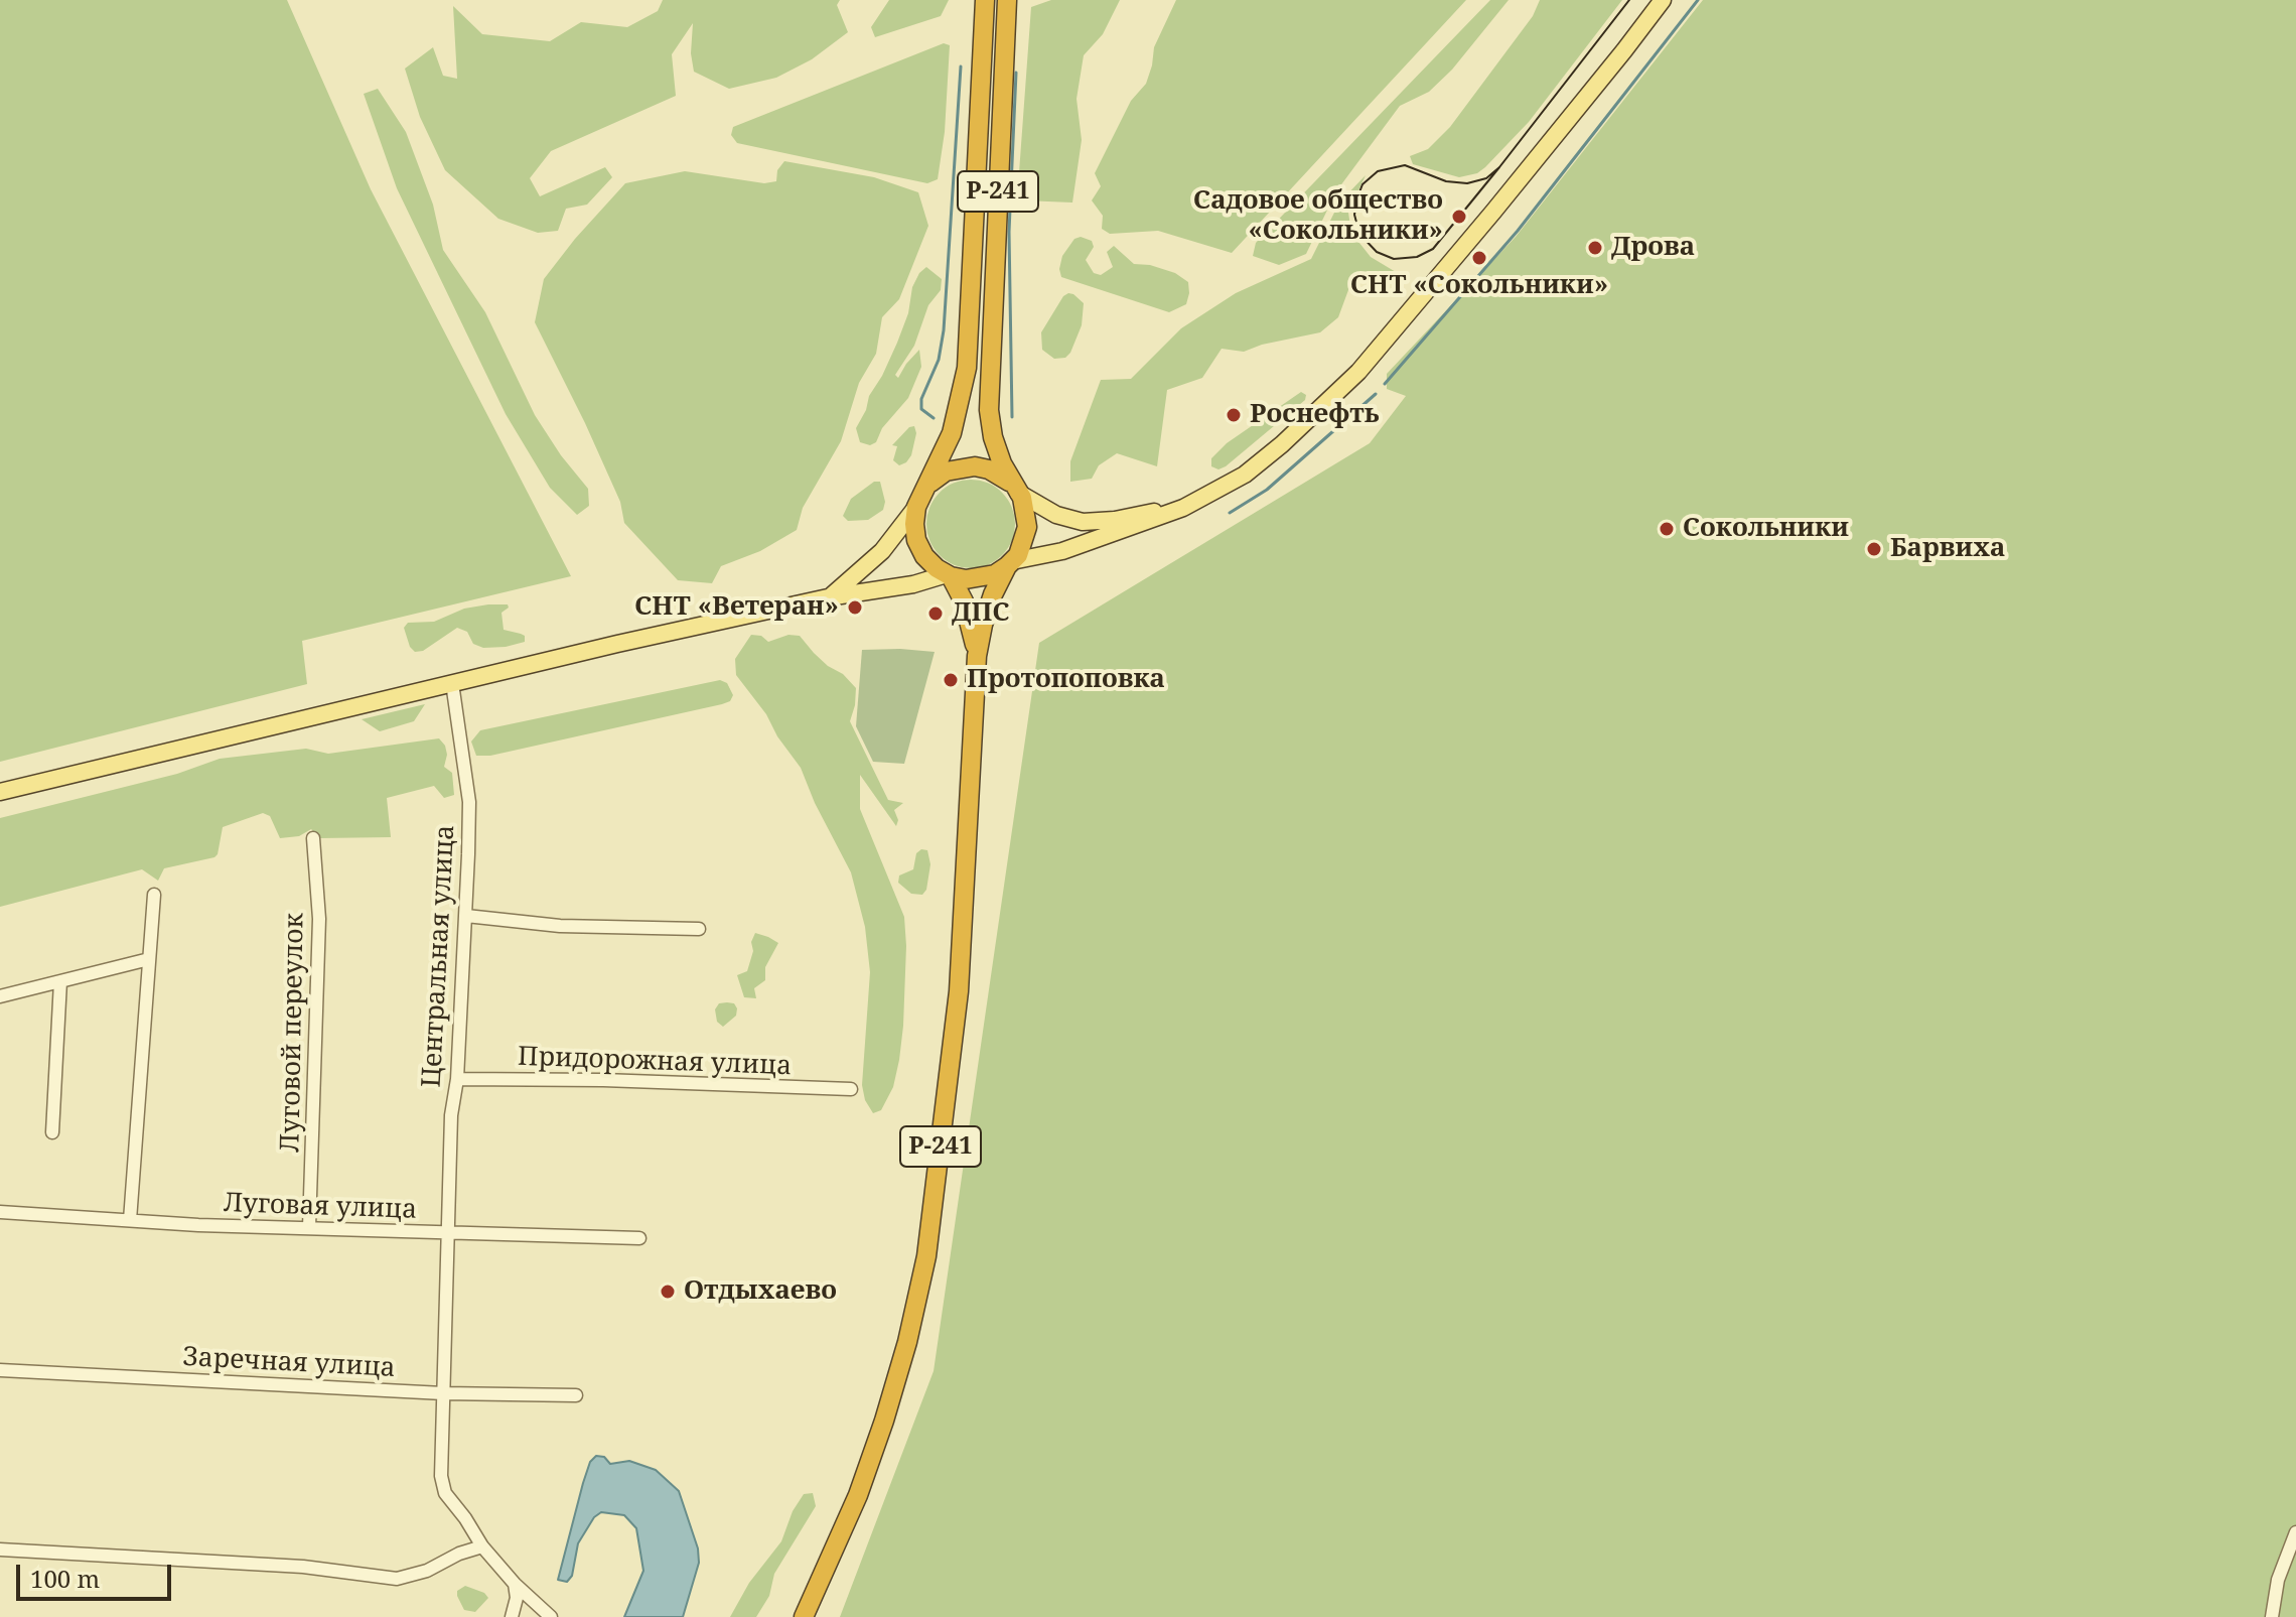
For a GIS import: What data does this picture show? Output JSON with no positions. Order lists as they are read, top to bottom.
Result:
{
  "streets": {
    "highway": ["Р-241"],
    "street": [
      "Центральная улица",
      "Луговой переулок",
      "Придорожная улица",
      "Луговая улица",
      "Заречная улица"
    ]
  },
  "crossings": [
    ["Центральная улица", "Придорожная улица"],
    ["Центральная улица", "Луговая улица"],
    ["Центральная улица", "Заречная улица"],
    ["Луговой переулок", "Луговая улица"]
  ],
  "places": [
    "Садовое общество «Сокольники»",
    "Дрова",
    "СНТ «Сокольники»",
    "Роснефть",
    "Сокольники",
    "Барвиха",
    "СНТ «Ветеран»",
    "ДПС",
    "Протопоповка",
    "Отдыхаево"
  ],
  "scale_bar": "100 m"
}
